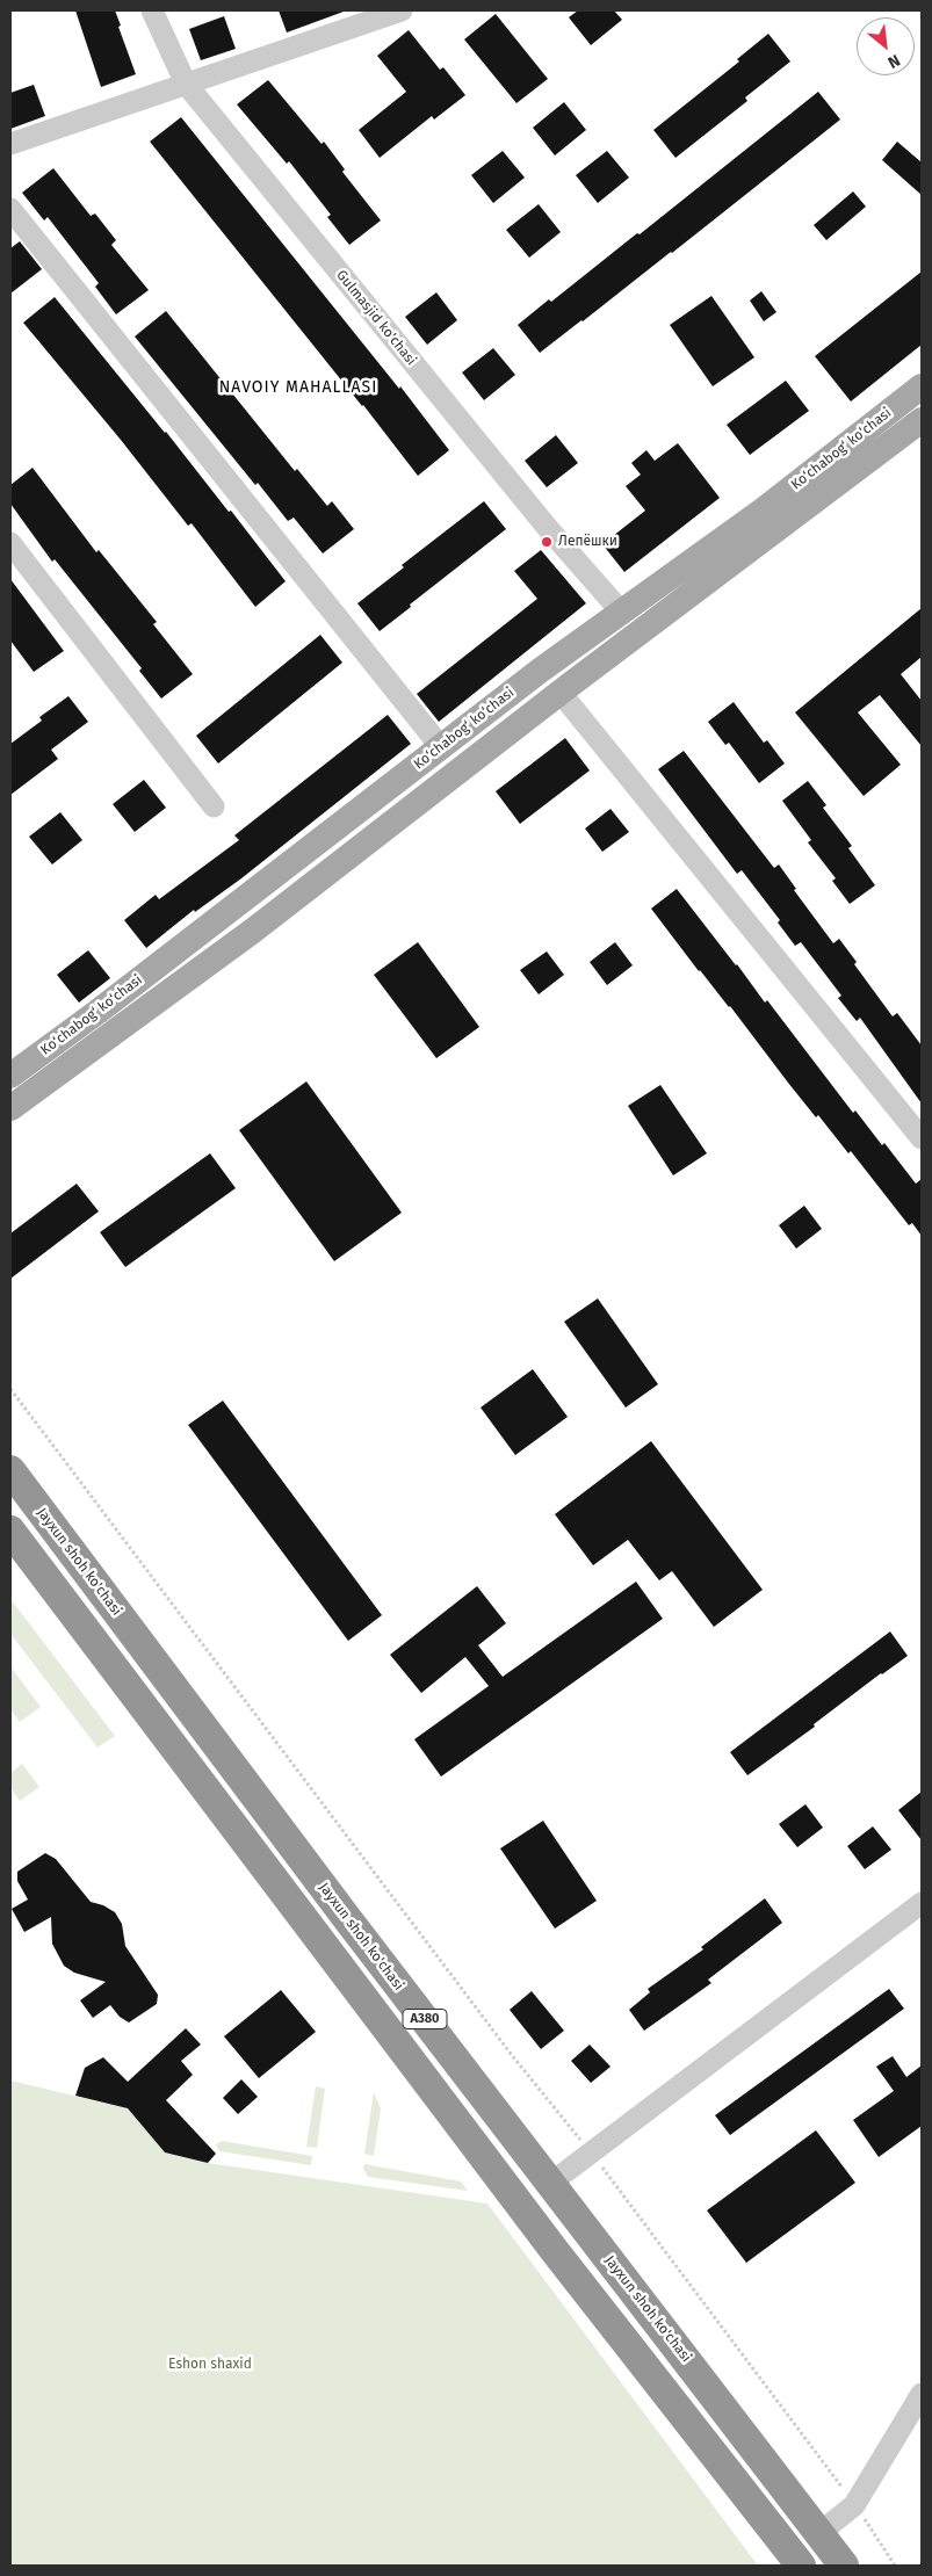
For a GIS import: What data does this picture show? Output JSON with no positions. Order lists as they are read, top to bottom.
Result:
{
  "streets": {
    "highway": ["Jayxun shoh ko'chasi", "A380"],
    "main road": ["Ko‘chabog‘ ko‘chasi"],
    "street": ["Gulmasjid ko'chasi"]
  },
  "crossings": [
    ["Gulmasjid ko'chasi", "Ko‘chabog‘ ko‘chasi"]
  ],
  "districts": ["NAVOIY MAHALLASI"],
  "parks": ["Eshon shaxid"],
  "places": ["Лепёшки"],
  "north": "bottom right"
}
